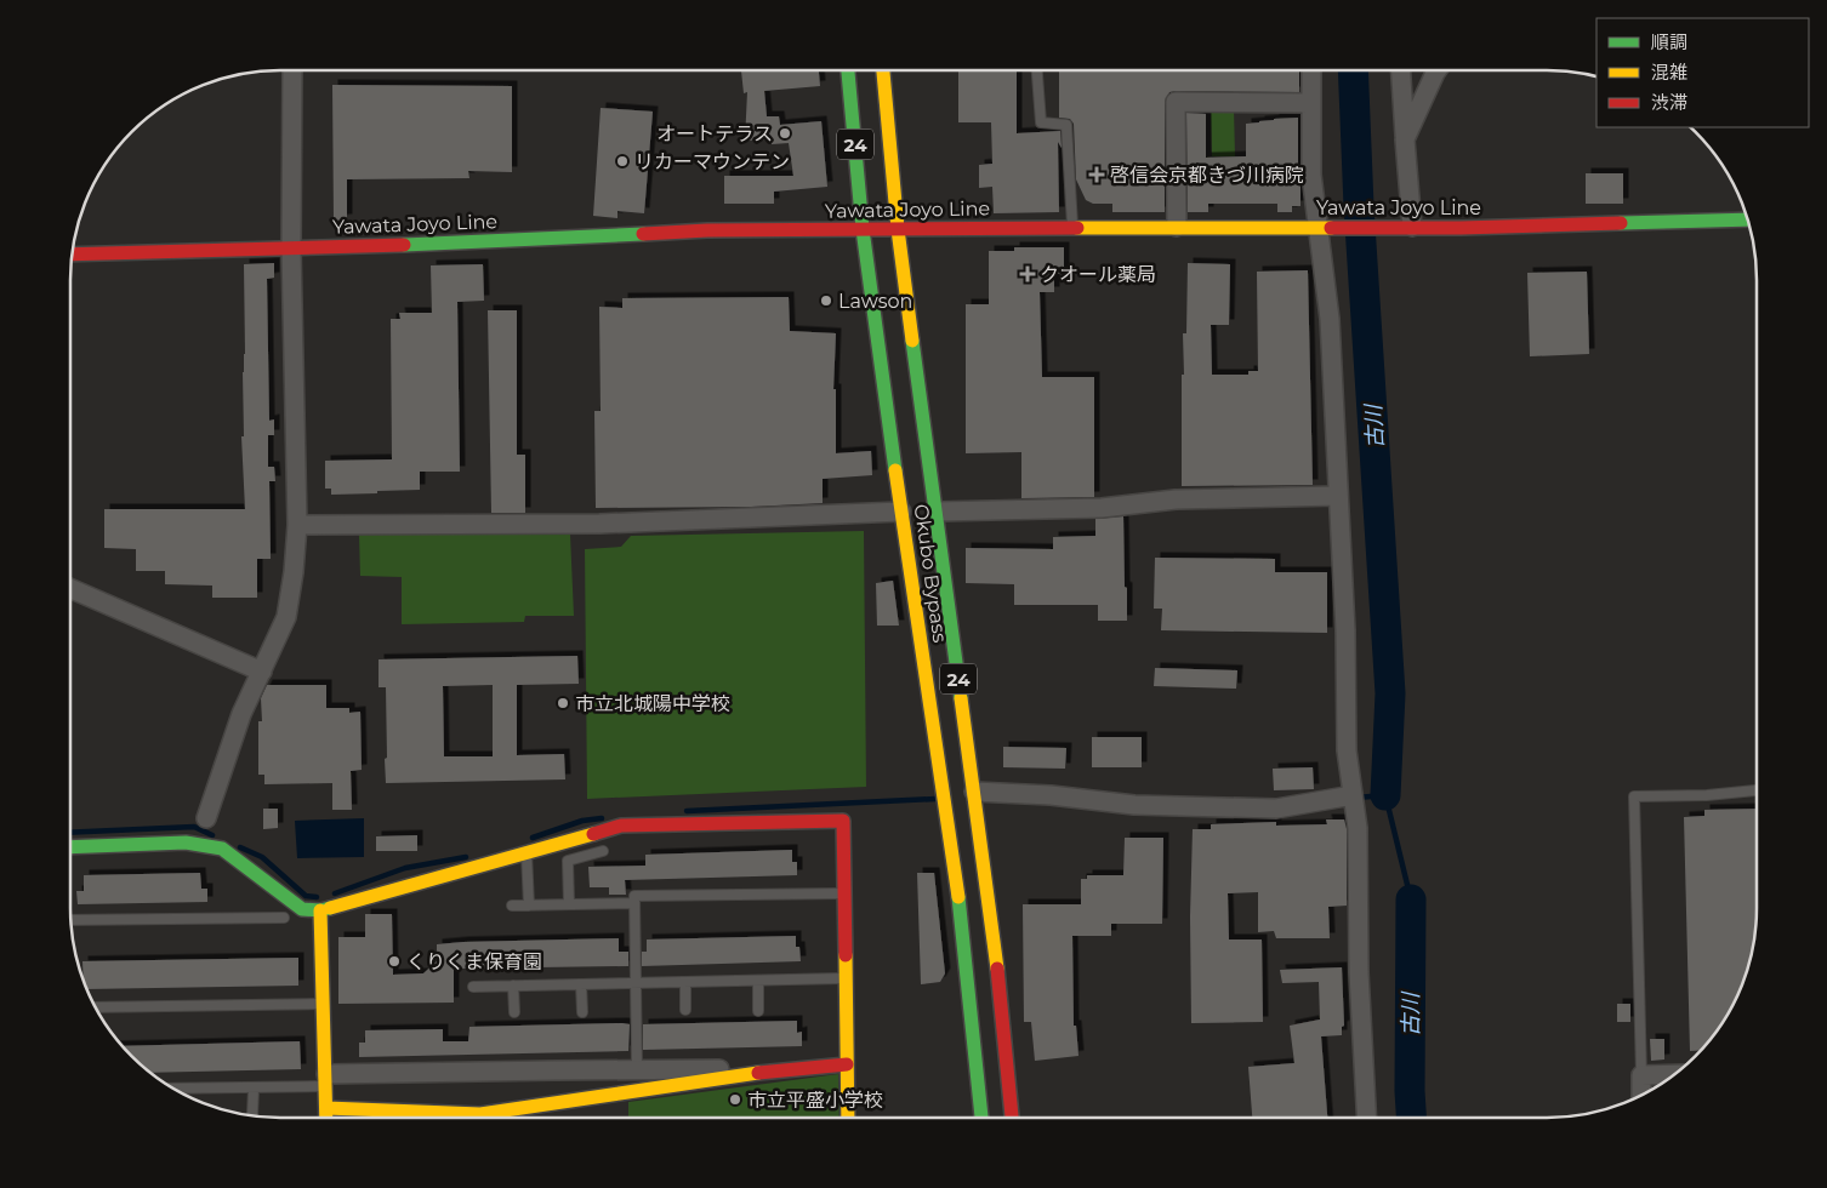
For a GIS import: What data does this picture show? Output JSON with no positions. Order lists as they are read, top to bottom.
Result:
{
  "streets": {
    "main road": ["24", "Yawata Joyo Line", "Okubo Bypass"]
  },
  "crossings": [
    ["Yawata Joyo Line", "Okubo Bypass"]
  ],
  "water": ["古川"],
  "places": {
    "other": [
      "オートテラス",
      "リカーマウンテン",
      "Lawson",
      "市立北城陽中学校",
      "くりくま保育園",
      "市立平盛小学校"
    ],
    "health": ["啓信会京都きづ川病院", "クオール薬局"]
  },
  "legend": ["順調", "混雑", "渋滞"]
}
